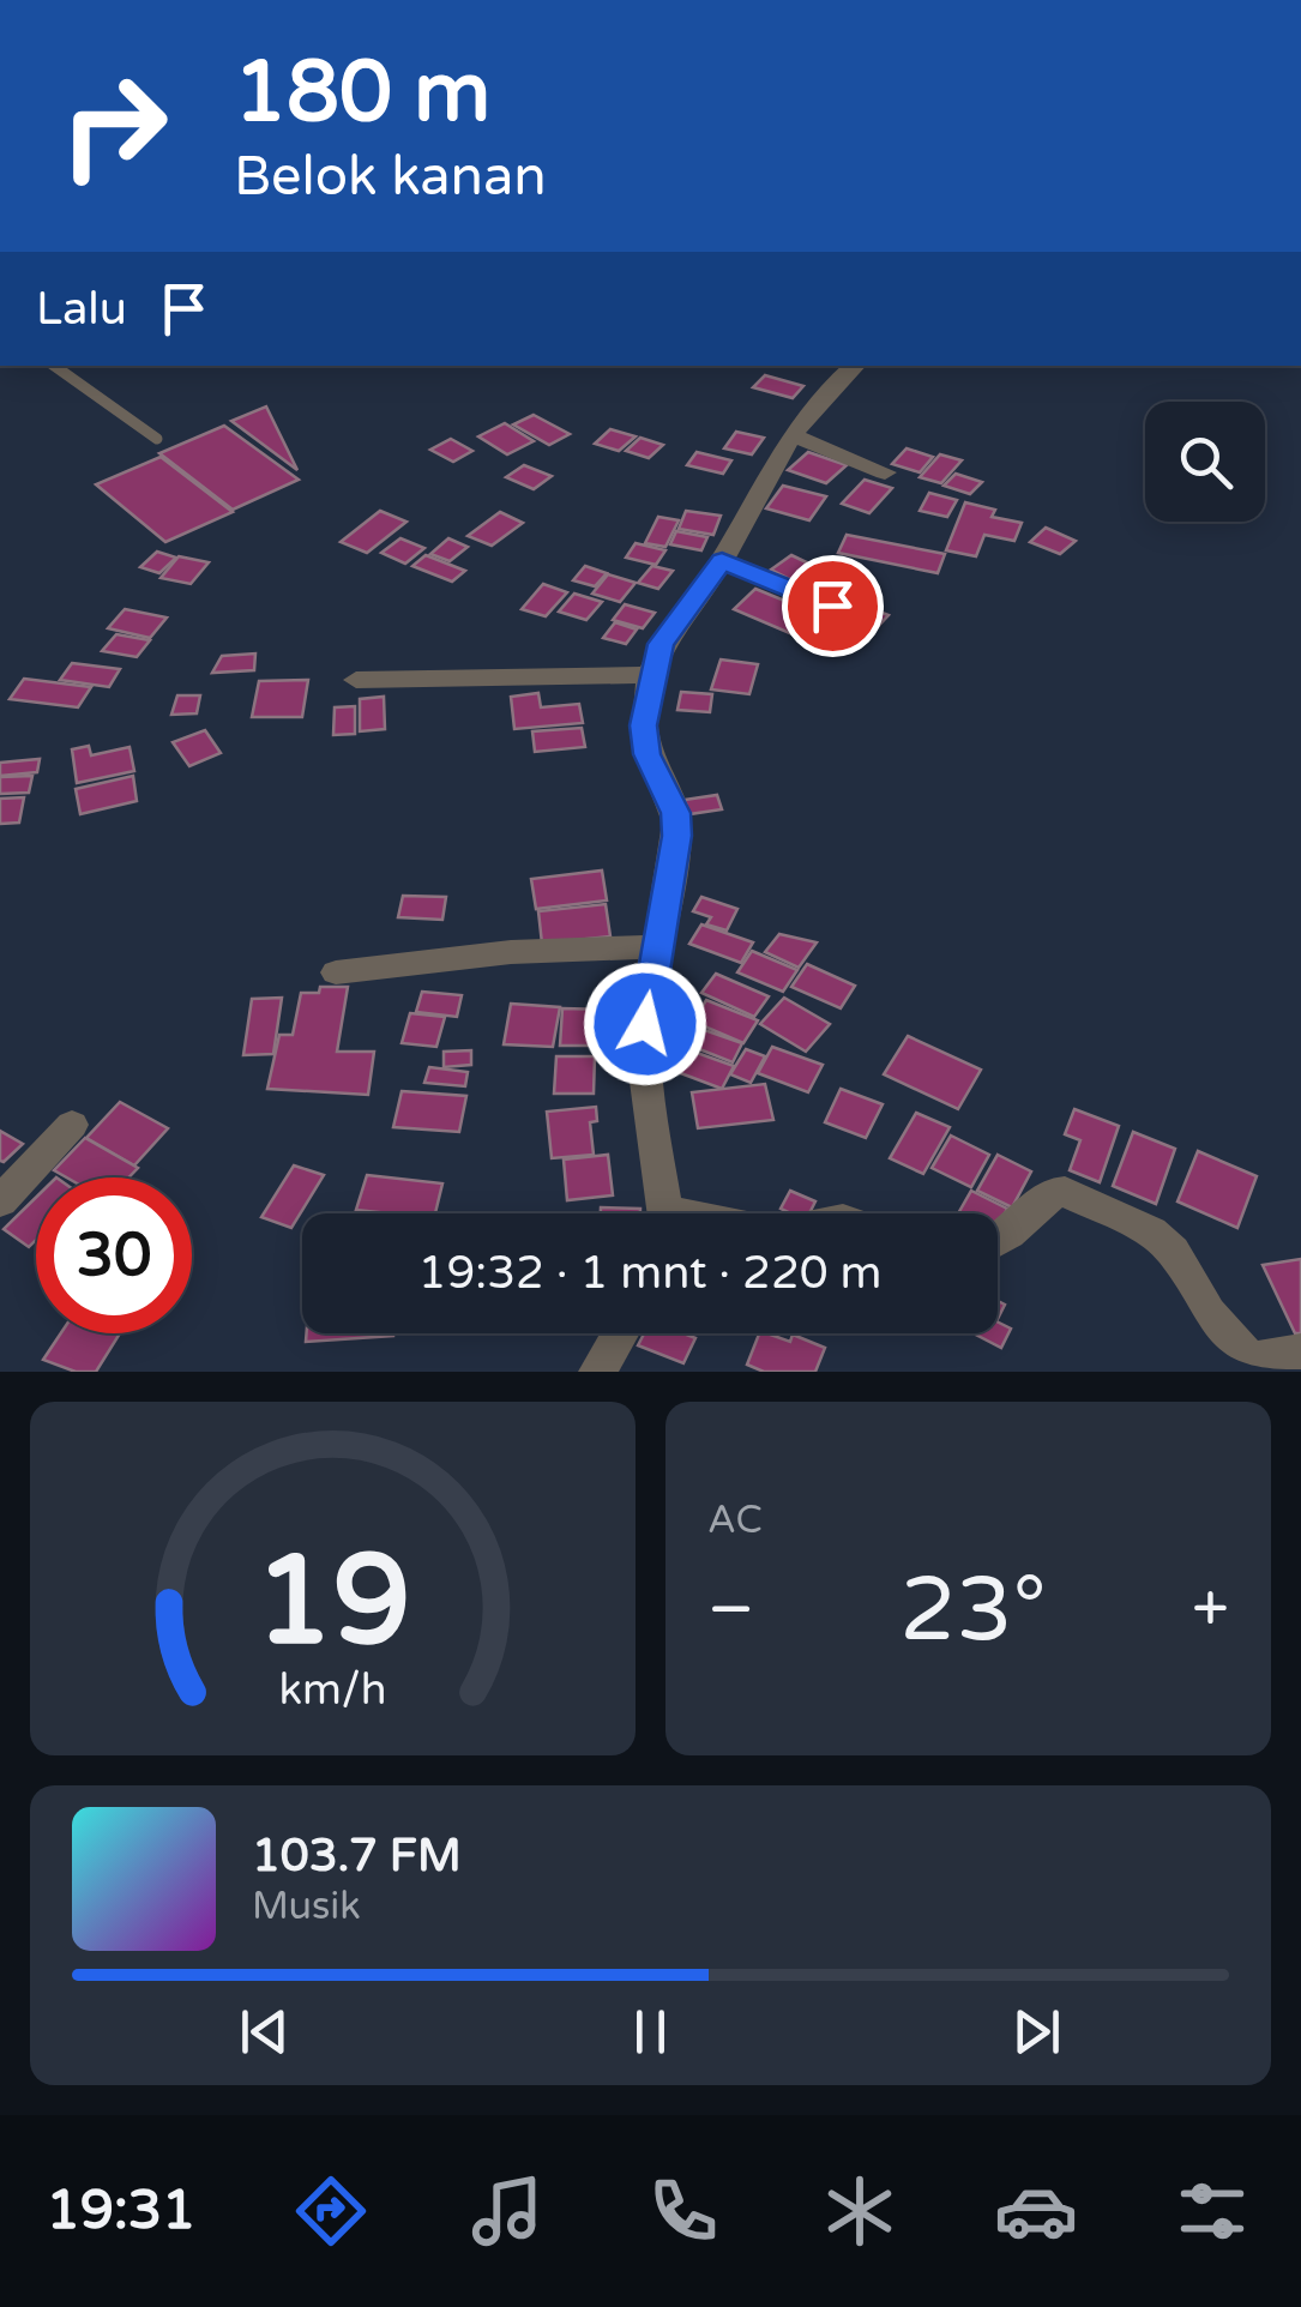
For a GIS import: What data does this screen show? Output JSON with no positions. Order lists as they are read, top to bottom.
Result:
{
  "page": {
    "turn": ["180 m", "Belok kanan"],
    "then": "Lalu",
    "limit": "30",
    "trip": "19:32 · 1 mnt · 220 m",
    "tile": "AC",
    "heat": ["−", "23°", "+"],
    "song": ["103.7 FM", "Musik"],
    "tabs": "19:31",
    "gauge": ["19", "km/h"]
  }
}
